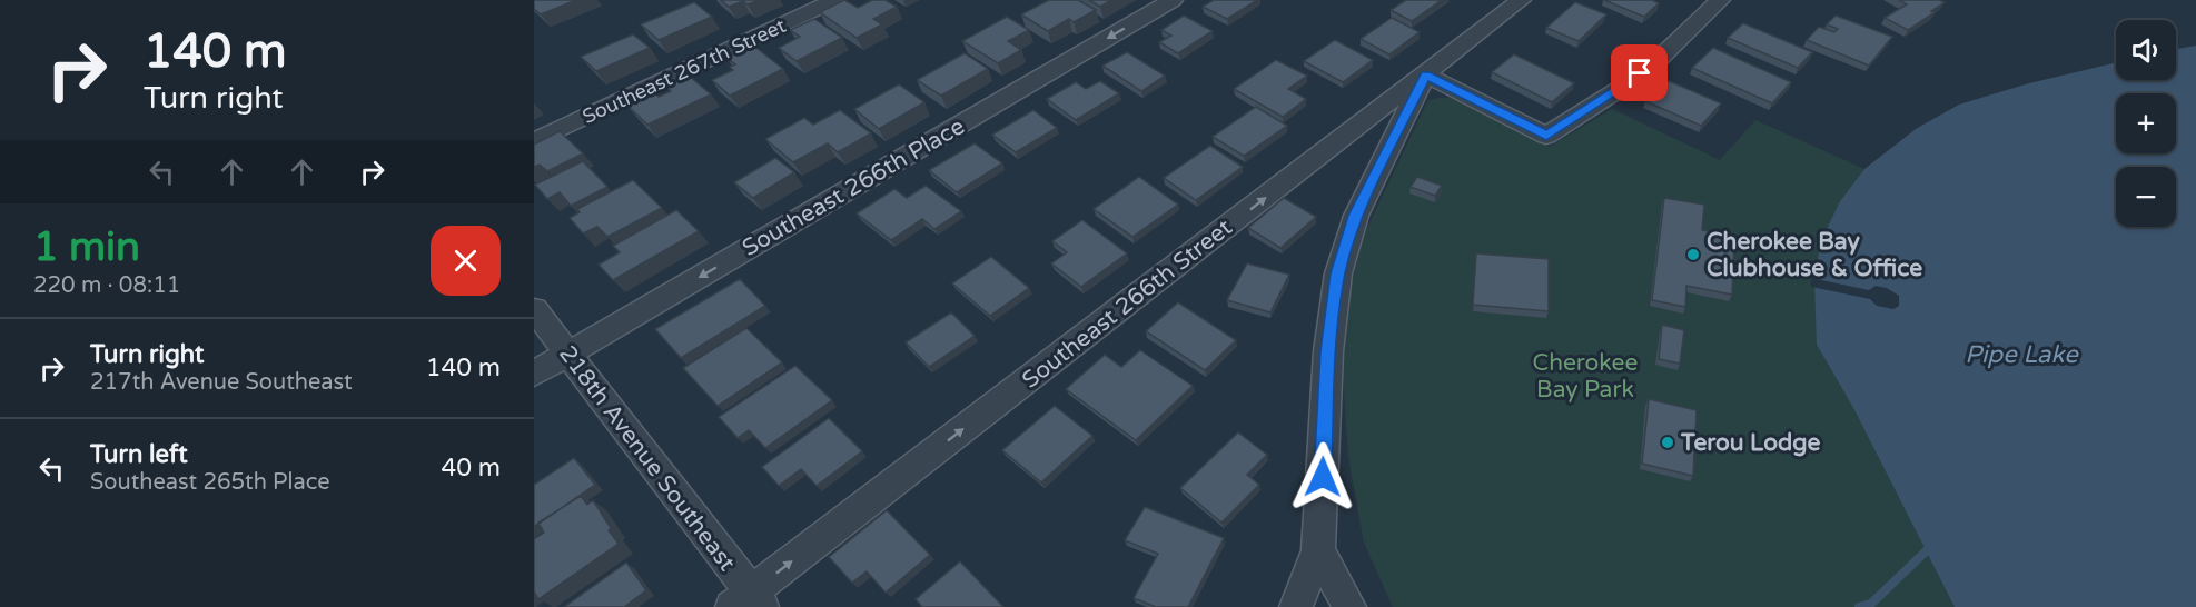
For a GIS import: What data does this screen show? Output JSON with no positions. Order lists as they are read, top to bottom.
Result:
{
  "streets": {
    "street": [
      "Southeast 267th Street",
      "Southeast 266th Place",
      "Southeast 266th Street",
      "218th Avenue Southeast"
    ]
  },
  "crossings": [
    ["Southeast 266th Place", "218th Avenue Southeast"],
    ["Southeast 266th Street", "218th Avenue Southeast"]
  ],
  "one_way": ["Southeast 266th Place", "Southeast 266th Street"],
  "water": ["Pipe Lake"],
  "parks": ["Cherokee Bay Park"],
  "places": ["Cherokee Bay Clubhouse & Office", "Terou Lodge"],
  "page": {
    "turn": ["140 m", "Turn right"],
    "map_buttons": ["+", "−"],
    "heading": ["1 min", "220 m · 08:11"],
    "list": [
      {
        "name": "Turn right",
        "note": "217th Avenue Southeast",
        "value": "140 m"
      },
      {
        "name": "Turn left",
        "note": "Southeast 265th Place",
        "value": "40 m"
      }
    ]
  }
}
